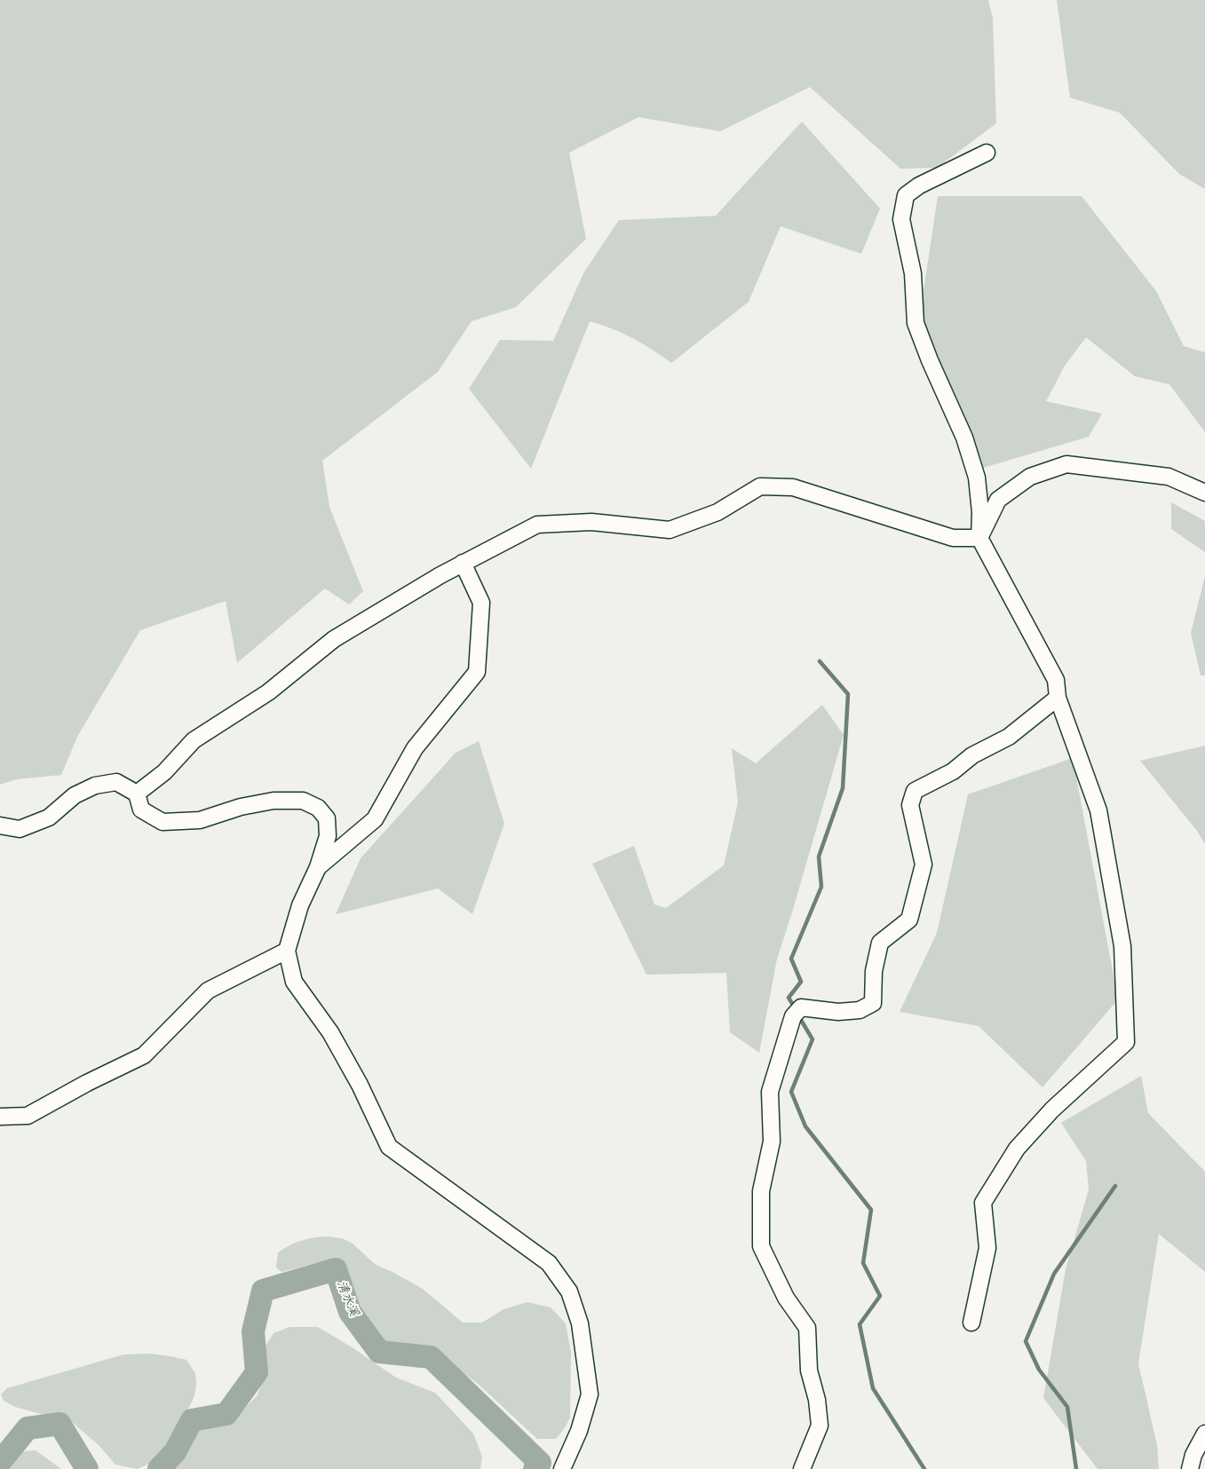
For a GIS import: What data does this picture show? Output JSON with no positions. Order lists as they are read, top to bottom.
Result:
{
  "water": ["清水溪"]
}
